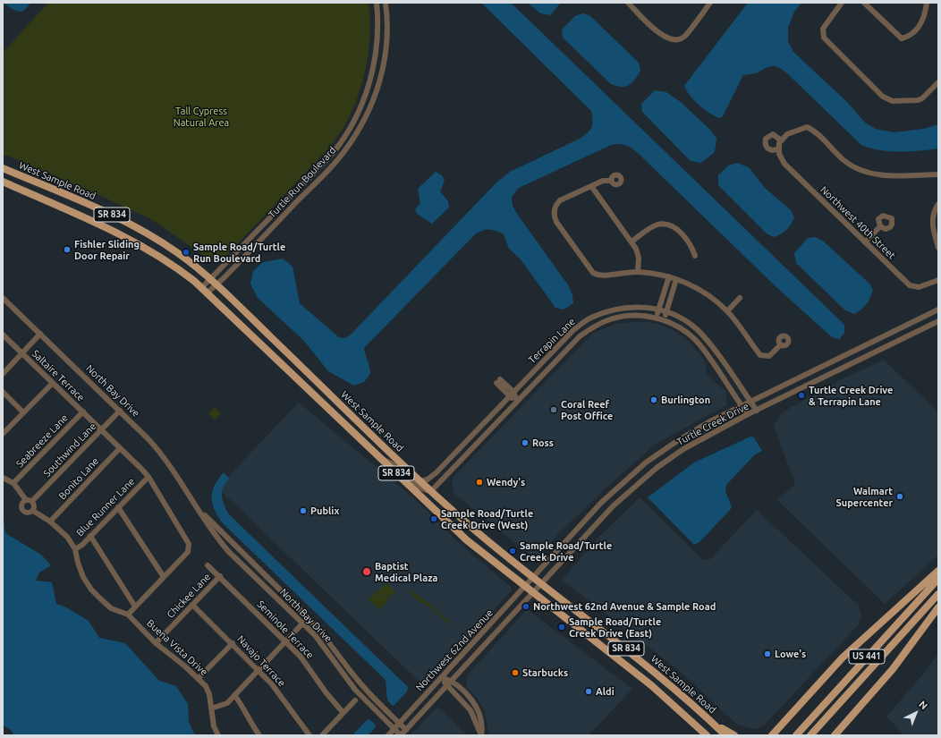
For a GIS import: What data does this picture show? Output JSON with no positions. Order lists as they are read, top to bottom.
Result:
{
  "streets": {
    "main road": ["West Sample Road", "SR 834", "US 441"],
    "street": [
      "Turtle Run Boulevard",
      "Northwest 40th Street",
      "Terrapin Lane",
      "Saltaire Terrace",
      "North Bay Drive",
      "Turtle Creek Drive",
      "Seabreeze Lane",
      "Southwind Lane",
      "Bonito Lane",
      "Blue Runner Lane",
      "Chickee Lane",
      "Seminole Terrace",
      "Buena Vista Drive",
      "Northwest 62nd Avenue",
      "Navajo Terrace"
    ]
  },
  "crossings": [
    ["West Sample Road", "Turtle Run Boulevard"],
    ["West Sample Road", "Terrapin Lane"],
    ["West Sample Road", "Turtle Creek Drive"],
    ["West Sample Road", "Northwest 62nd Avenue"],
    ["Turtle Run Boulevard", "SR 834"],
    ["SR 834", "Turtle Creek Drive"],
    ["SR 834", "Northwest 62nd Avenue"],
    ["Terrapin Lane", "Turtle Creek Drive"],
    ["Saltaire Terrace", "Seabreeze Lane"],
    ["Saltaire Terrace", "Southwind Lane"],
    ["Saltaire Terrace", "Bonito Lane"],
    ["Saltaire Terrace", "Blue Runner Lane"],
    ["North Bay Drive", "Southwind Lane"],
    ["North Bay Drive", "Northwest 62nd Avenue"],
    ["Turtle Creek Drive", "Northwest 62nd Avenue"],
    ["Southwind Lane", "Buena Vista Drive"],
    ["Bonito Lane", "Buena Vista Drive"],
    ["Blue Runner Lane", "Buena Vista Drive"],
    ["Chickee Lane", "Seminole Terrace"],
    ["Chickee Lane", "Buena Vista Drive"],
    ["Chickee Lane", "Navajo Terrace"]
  ],
  "parks": ["Tall Cypress Natural Area"],
  "places": [
    "Fishler Sliding Door Repair",
    "Sample Road/Turtle Run Boulevard",
    "Turtle Creek Drive & Terrapin Lane",
    "Burlington",
    "Coral Reef Post Office",
    "Ross",
    "Wendy's",
    "Walmart Supercenter",
    "Publix",
    "Sample Road/Turtle Creek Drive (West)",
    "Sample Road/Turtle Creek Drive",
    "Baptist Medical Plaza",
    "Northwest 62nd Avenue & Sample Road",
    "Sample Road/Turtle Creek Drive (East)",
    "Lowe's",
    "Starbucks",
    "Aldi"
  ],
  "north": "top right"
}
